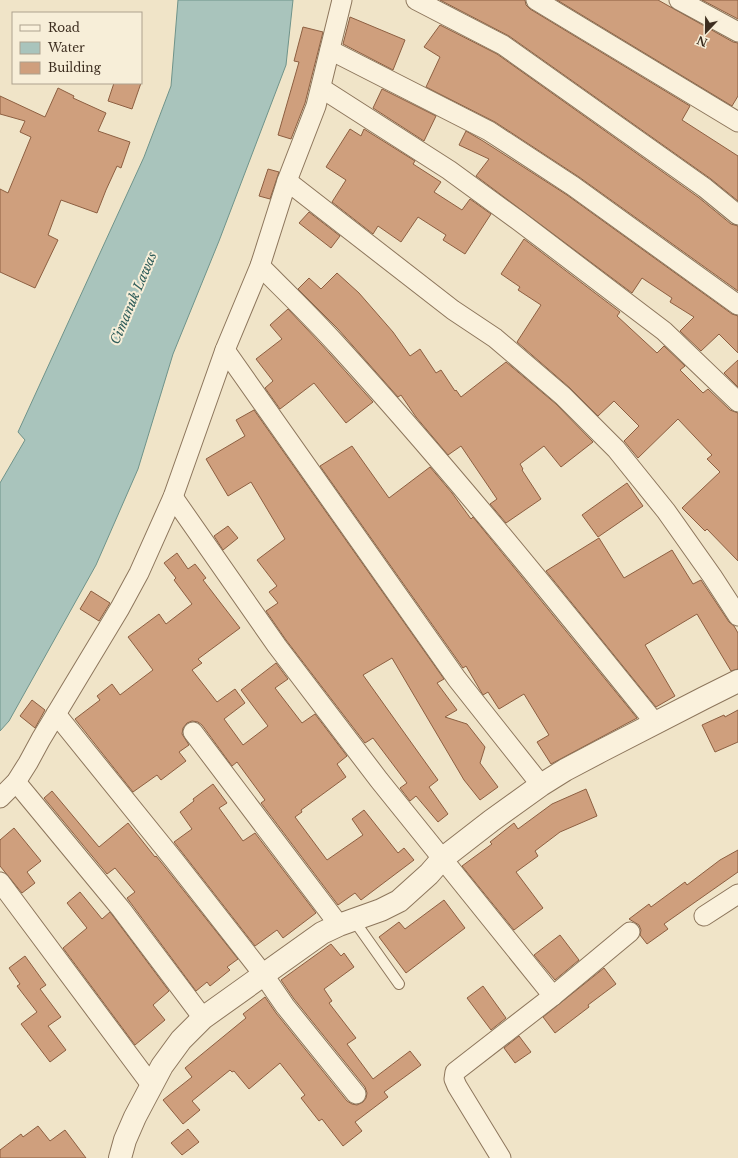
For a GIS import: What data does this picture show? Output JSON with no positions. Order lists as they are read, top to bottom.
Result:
{
  "water": ["Cimanuk Lawas"],
  "legend": ["Road", "Water", "Building"],
  "north": "bottom"
}
